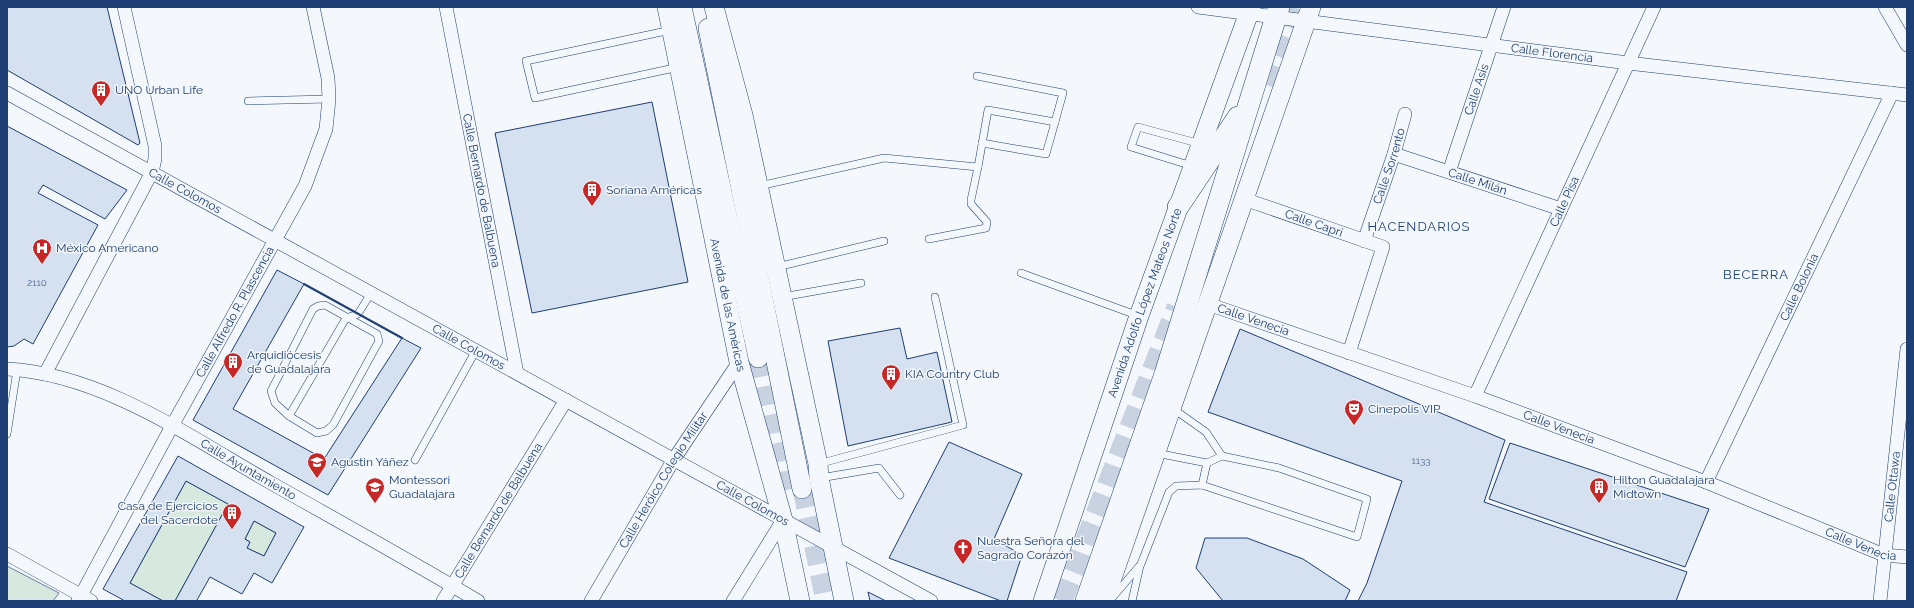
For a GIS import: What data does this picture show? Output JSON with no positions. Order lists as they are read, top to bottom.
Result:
{
  "streets": {
    "main road": ["Avenida Adolfo López Mateos Norte", "Avenida de las Américas"],
    "street": [
      "Calle Florencia",
      "Calle Asis",
      "Calle Sorrento",
      "Calle Milán",
      "Calle Bernardo de Balbuena",
      "Calle Colomos",
      "Calle Pisa",
      "Calle Capri",
      "Calle Bolonia",
      "Calle Alfredo R. Plascencia",
      "Calle Venecia",
      "Calle Ayuntamiento",
      "Calle Heróico Colegio Militar",
      "Calle Ottawa"
    ]
  },
  "crossings": [
    ["Calle Florencia", "Calle Asis"],
    ["Calle Florencia", "Calle Pisa"],
    ["Calle Florencia", "Calle Bolonia"],
    ["Calle Florencia", "Avenida Adolfo López Mateos Norte"],
    ["Calle Asis", "Calle Milán"],
    ["Calle Sorrento", "Calle Milán"],
    ["Calle Sorrento", "Calle Capri"],
    ["Calle Milán", "Calle Pisa"],
    ["Calle Bernardo de Balbuena", "Calle Colomos"],
    ["Calle Bernardo de Balbuena", "Calle Ayuntamiento"],
    ["Calle Colomos", "Avenida de las Américas"],
    ["Calle Colomos", "Calle Alfredo R. Plascencia"],
    ["Calle Colomos", "Calle Heróico Colegio Militar"],
    ["Calle Pisa", "Calle Venecia"],
    ["Calle Capri", "Calle Venecia"],
    ["Calle Bolonia", "Calle Venecia"],
    ["Avenida de las Américas", "Calle Heróico Colegio Militar"],
    ["Calle Alfredo R. Plascencia", "Calle Ayuntamiento"],
    ["Calle Venecia", "Calle Ottawa"]
  ],
  "districts": ["HACENDARIOS", "BECERRA"],
  "places": {
    "building": [
      "UNO Urban Life",
      "Soriana Américas",
      "Arquidiócesis de Guadalajara",
      "KIA Country Club",
      "Hilton Guadalajara Midtown",
      "Casa de Ejercicios del Sacerdote"
    ],
    "hospital": ["México Americano"],
    "theatre": ["Cinepolis VIP"],
    "school or university": ["Agustin Yáñez", "Montessori Guadalajara"],
    "church": ["Nuestra Señora del Sagrado Corazón"]
  },
  "house_numbers": ["2110", "1133"]
}
